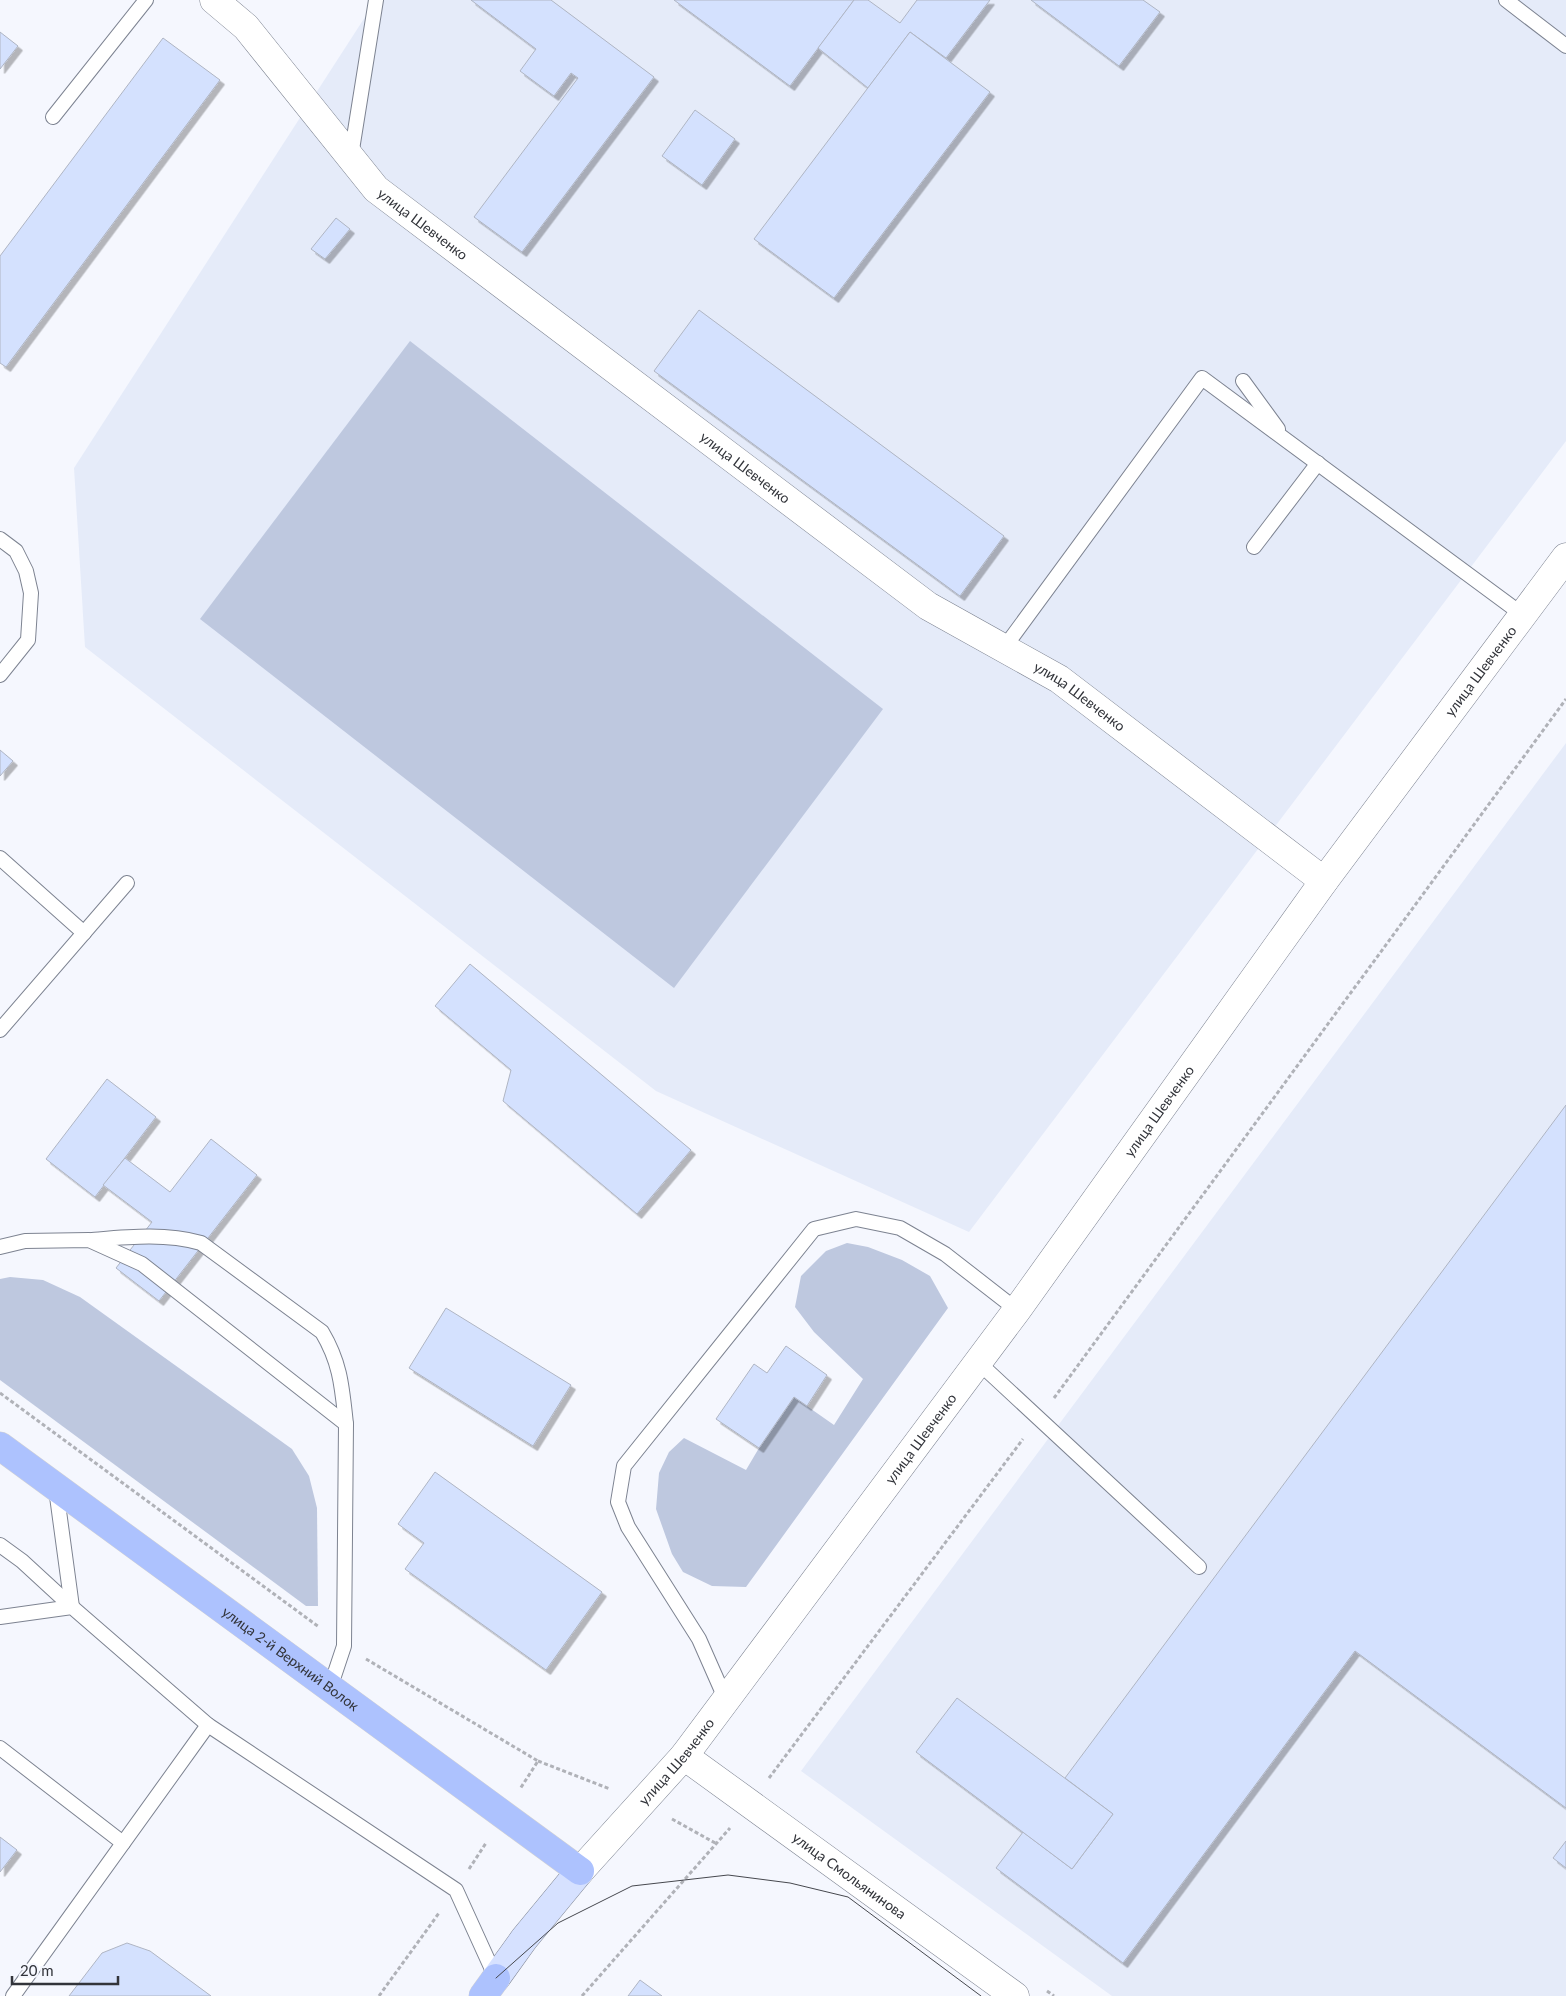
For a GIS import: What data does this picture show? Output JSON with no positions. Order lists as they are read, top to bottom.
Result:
{
  "streets": {
    "main road": ["улица Шевченко", "улица 2-й Верхний Волок"],
    "street": ["улица Смольянинова"]
  },
  "crossings": [
    ["улица Шевченко", "улица 2-й Верхний Волок"],
    ["улица Шевченко", "улица Смольянинова"]
  ],
  "scale_bar": "20 m"
}
